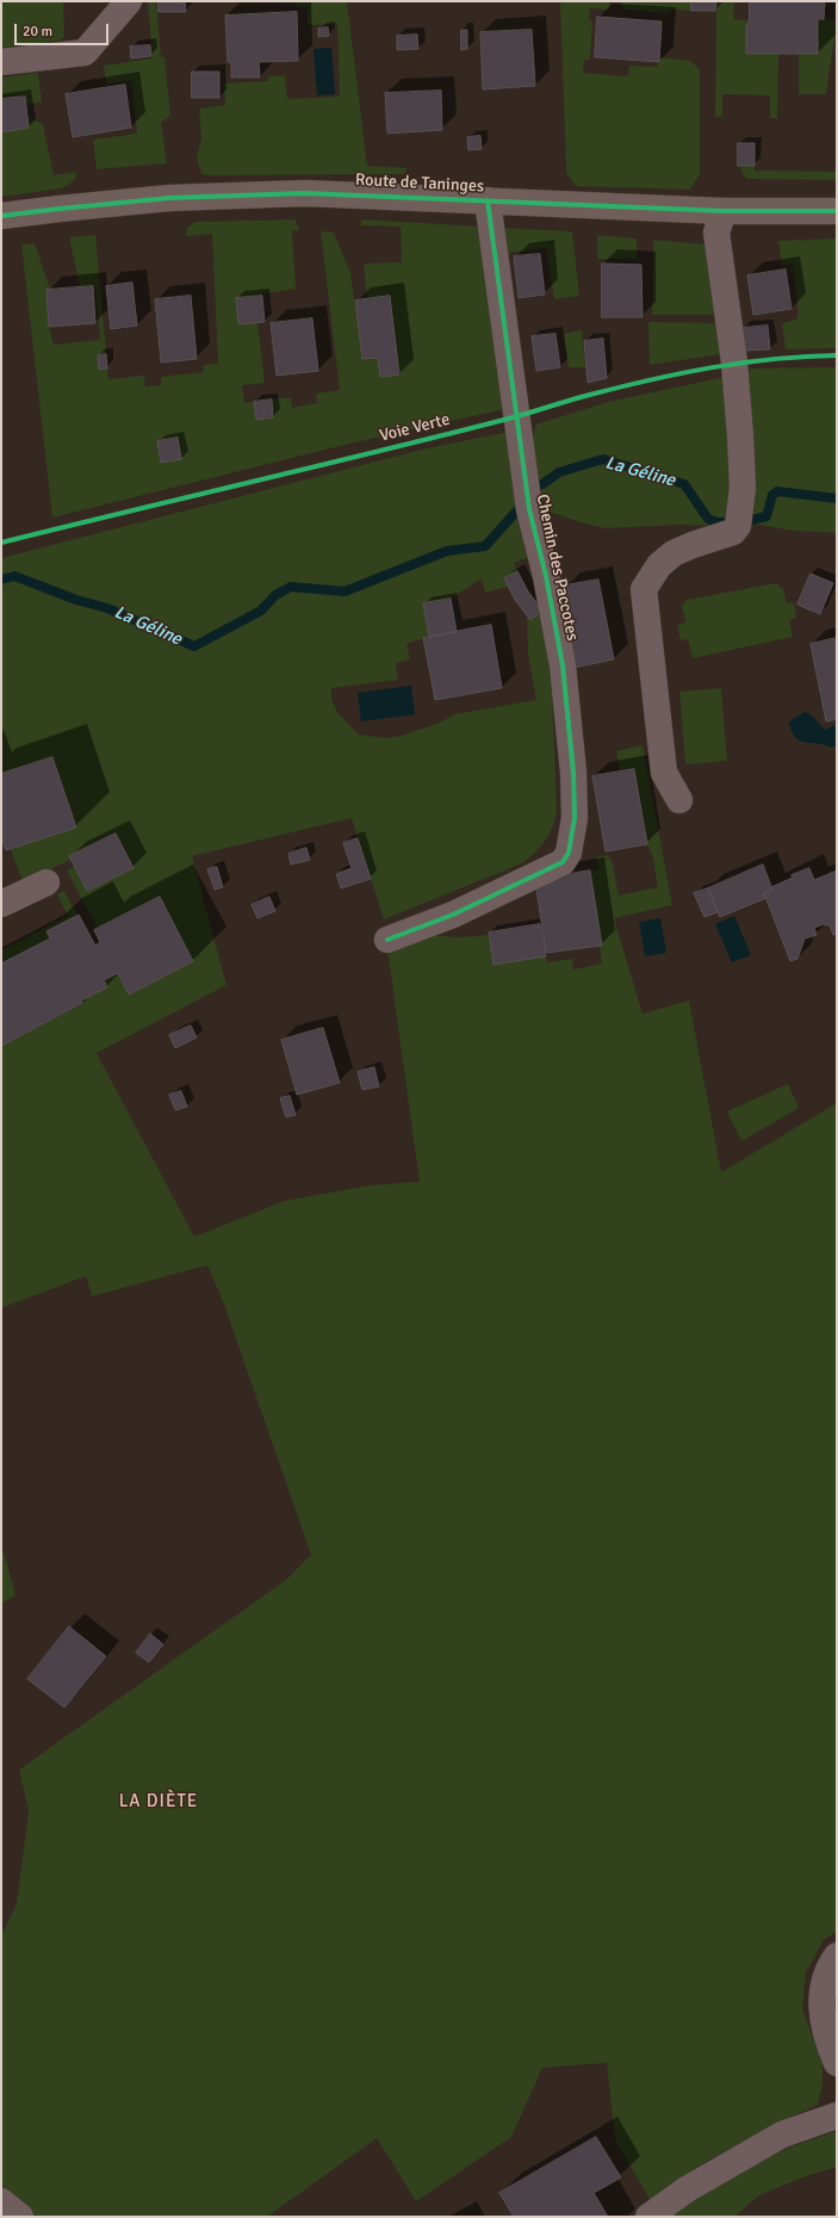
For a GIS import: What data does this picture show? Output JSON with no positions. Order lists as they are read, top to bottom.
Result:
{
  "streets": {
    "main road": ["Route de Taninges"],
    "street": ["Chemin des Paccotes"],
    "cycle path": ["Voie Verte"]
  },
  "crossings": [
    ["Route de Taninges", "Chemin des Paccotes"]
  ],
  "districts": ["LA DIÈTE"],
  "water": ["La Géline"],
  "scale_bar": "20 m"
}
